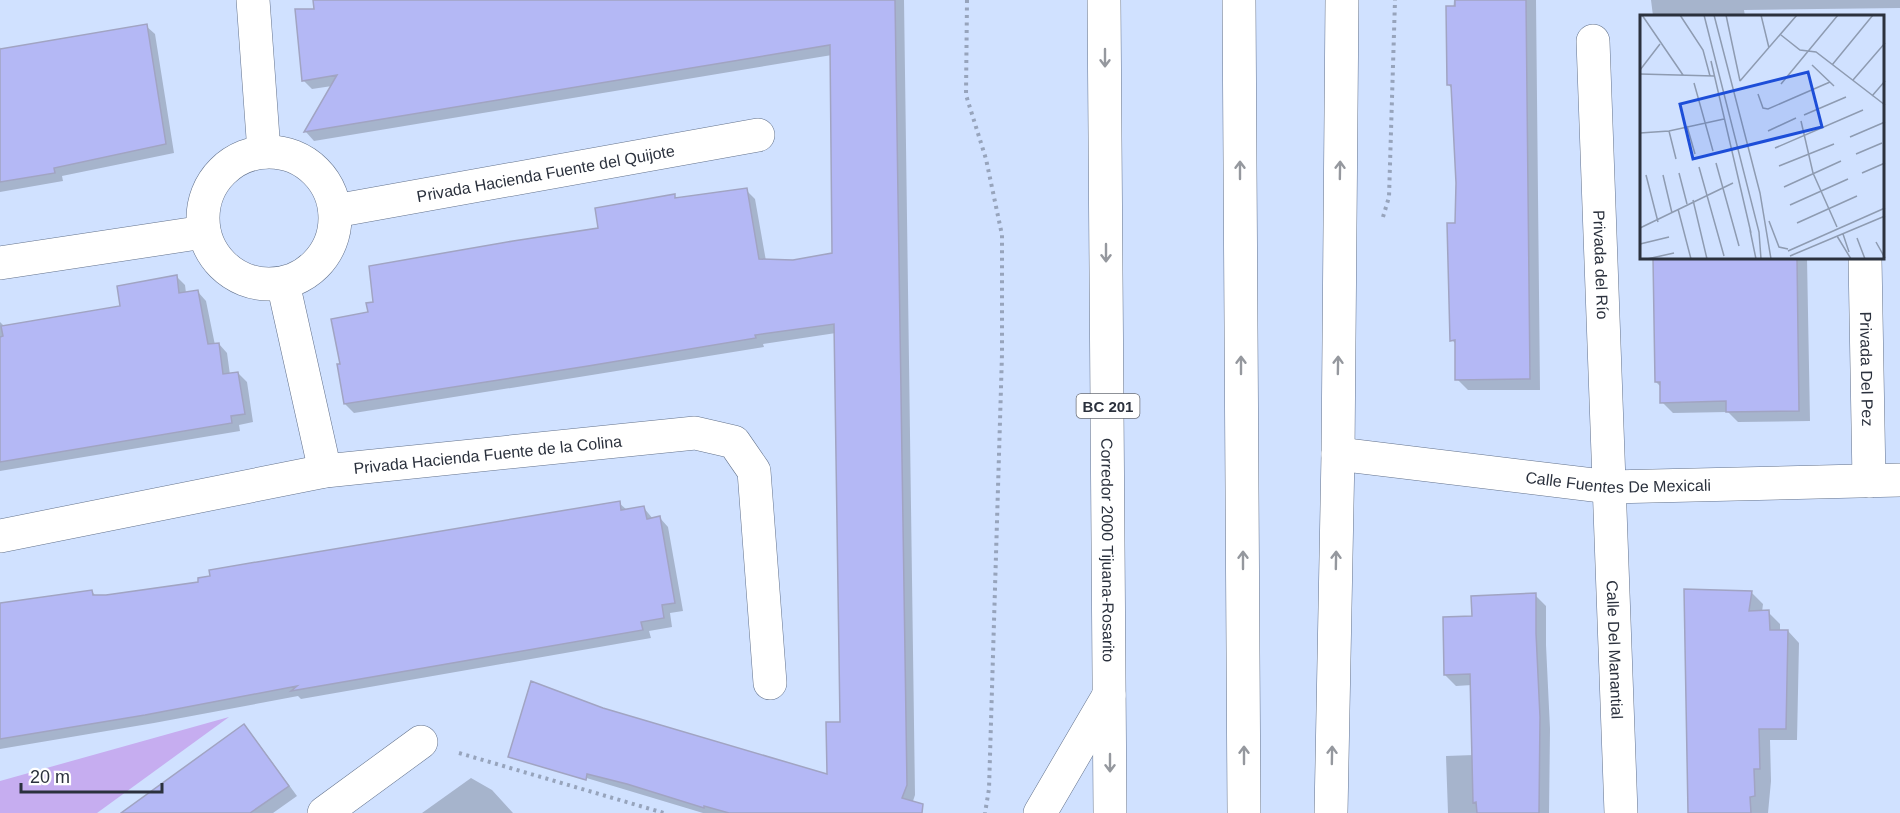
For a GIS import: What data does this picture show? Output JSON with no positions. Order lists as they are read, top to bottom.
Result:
{
  "streets": {
    "main road": [
      "Privada Hacienda Fuente del Quijote",
      "Privada del Río",
      "Privada Del Pez",
      "BC 201",
      "Privada Hacienda Fuente de la Colina",
      "Calle Fuentes De Mexicali",
      "Corredor 2000 Tijuana-Rosarito",
      "Calle Del Manantial"
    ]
  },
  "crossings": [
    ["Privada del Río", "Calle Fuentes De Mexicali"],
    ["Privada del Río", "Calle Del Manantial"],
    ["Privada Del Pez", "Calle Fuentes De Mexicali"],
    ["Calle Fuentes De Mexicali", "Calle Del Manantial"]
  ],
  "scale_bar": "20 m"
}
